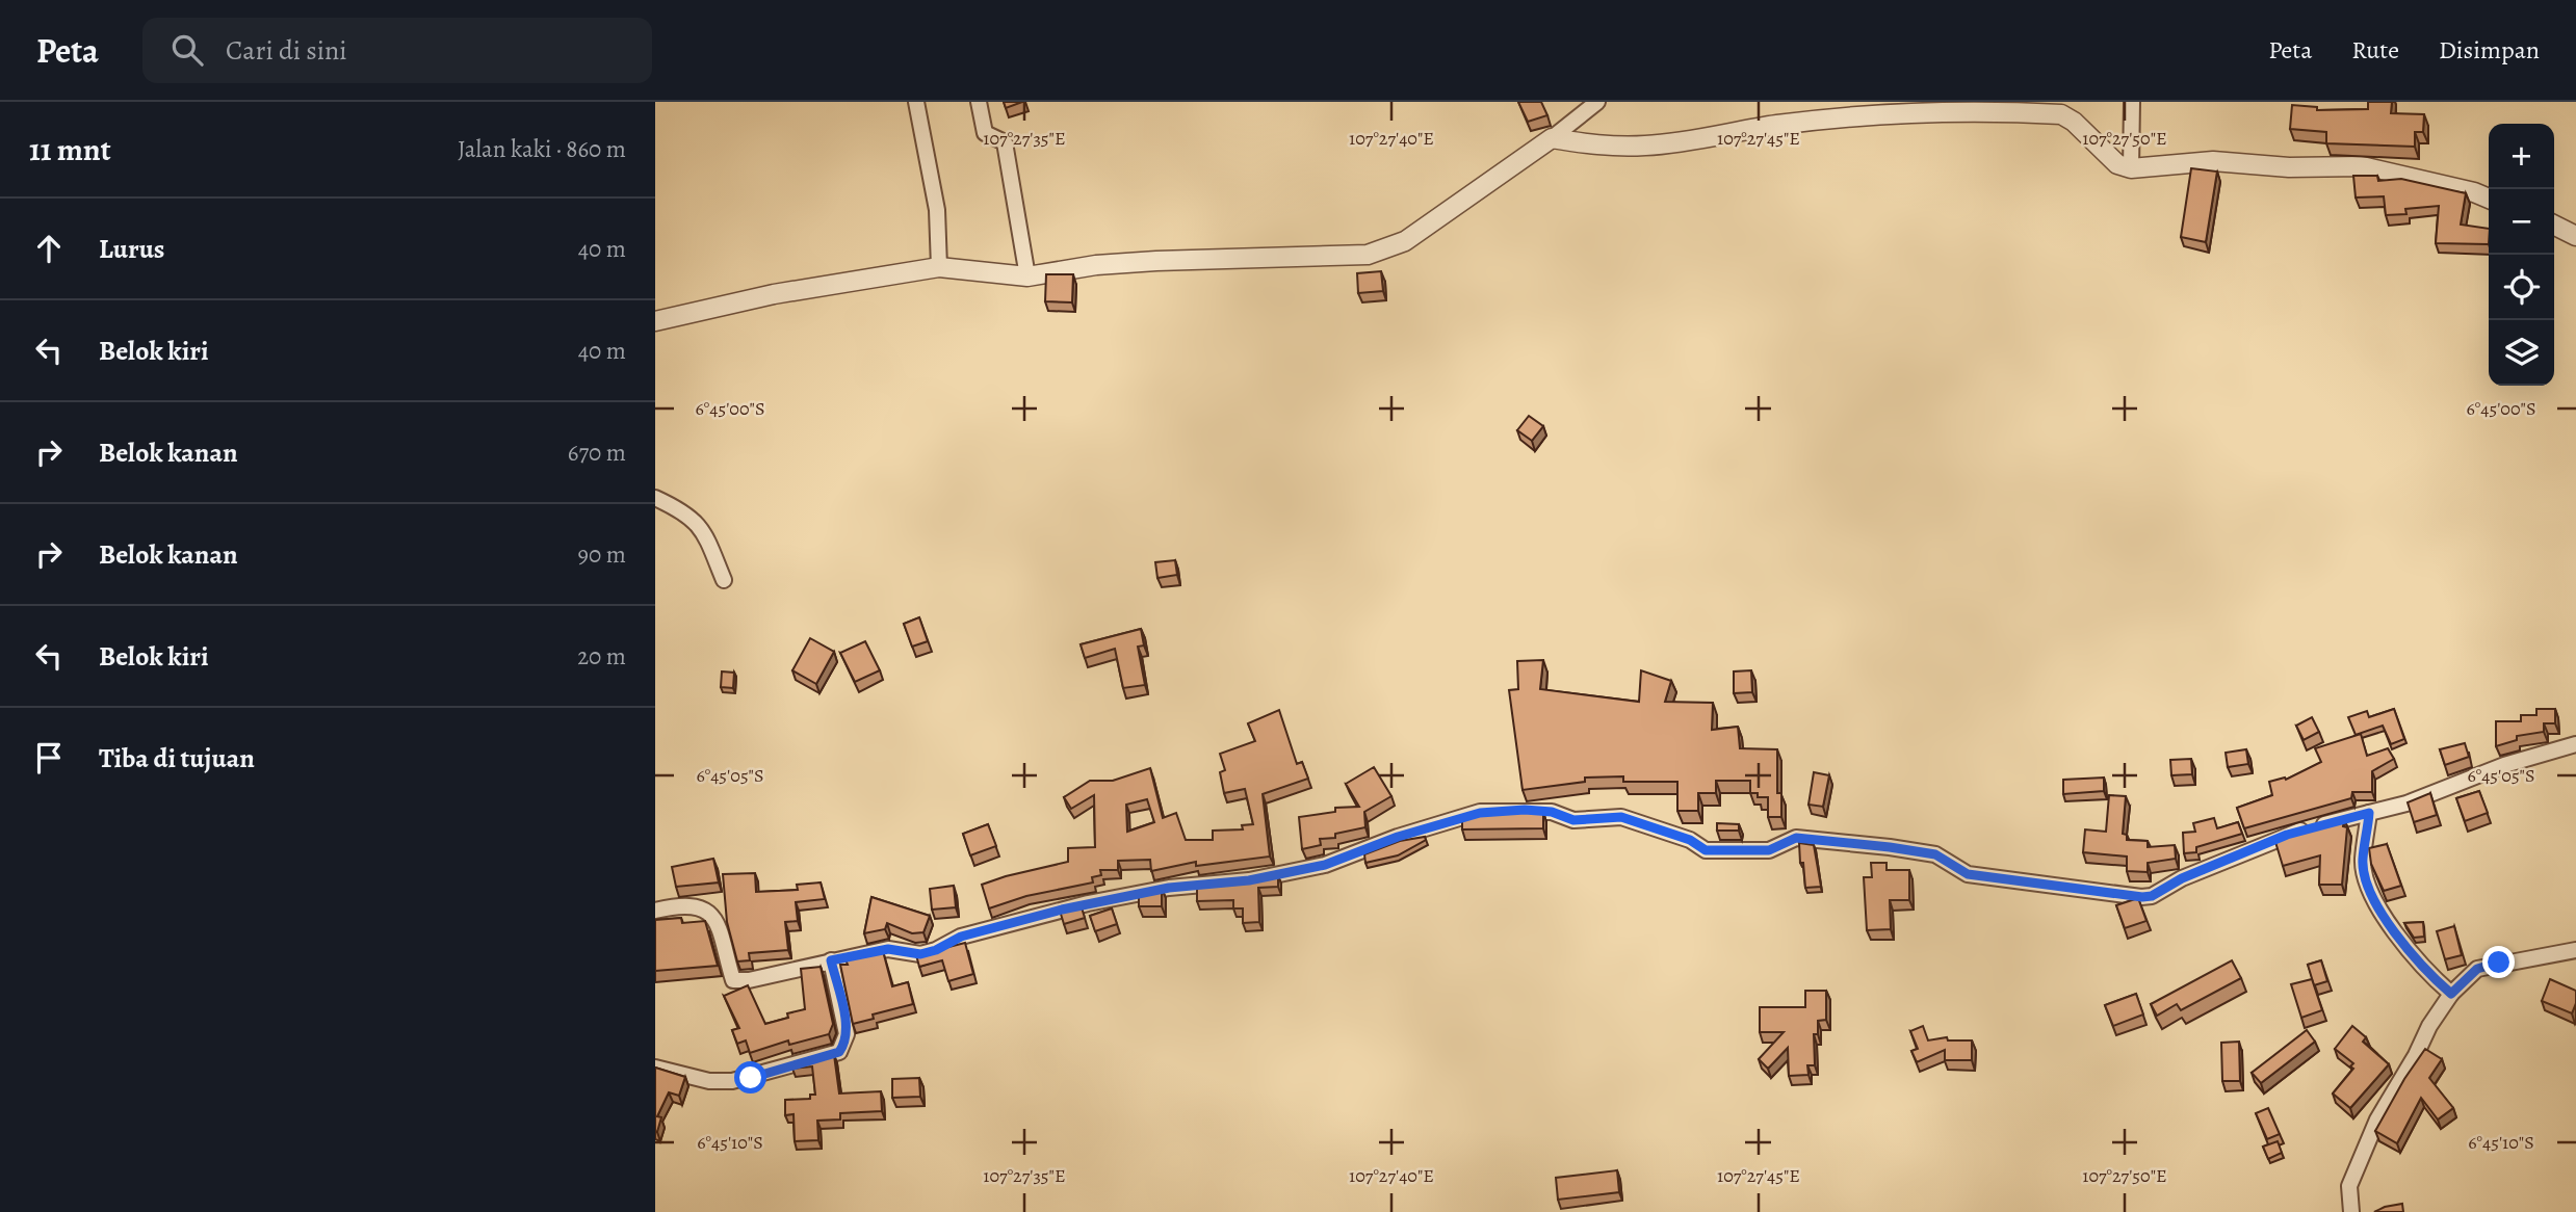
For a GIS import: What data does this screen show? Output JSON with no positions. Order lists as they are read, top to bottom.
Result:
{
  "page": {
    "header": "Peta",
    "search": "Cari di sini",
    "nav": ["Peta", "Rute", "Disimpan"],
    "heading": ["11 mnt", "Jalan kaki · 860 m"],
    "map_buttons": ["+", "−"],
    "list": [
      ["Lurus", "40 m"],
      ["Belok kiri", "40 m"],
      ["Belok kanan", "670 m"],
      ["Belok kanan", "90 m"],
      ["Belok kiri", "20 m"],
      "Tiba di tujuan"
    ]
  },
  "coordinates": [
    "107°27'35\"E",
    "107°27'40\"E",
    "107°27'45\"E",
    "107°27'50\"E",
    "6°45'00\"S",
    "6°45'05\"S",
    "6°45'10\"S"
  ]
}
